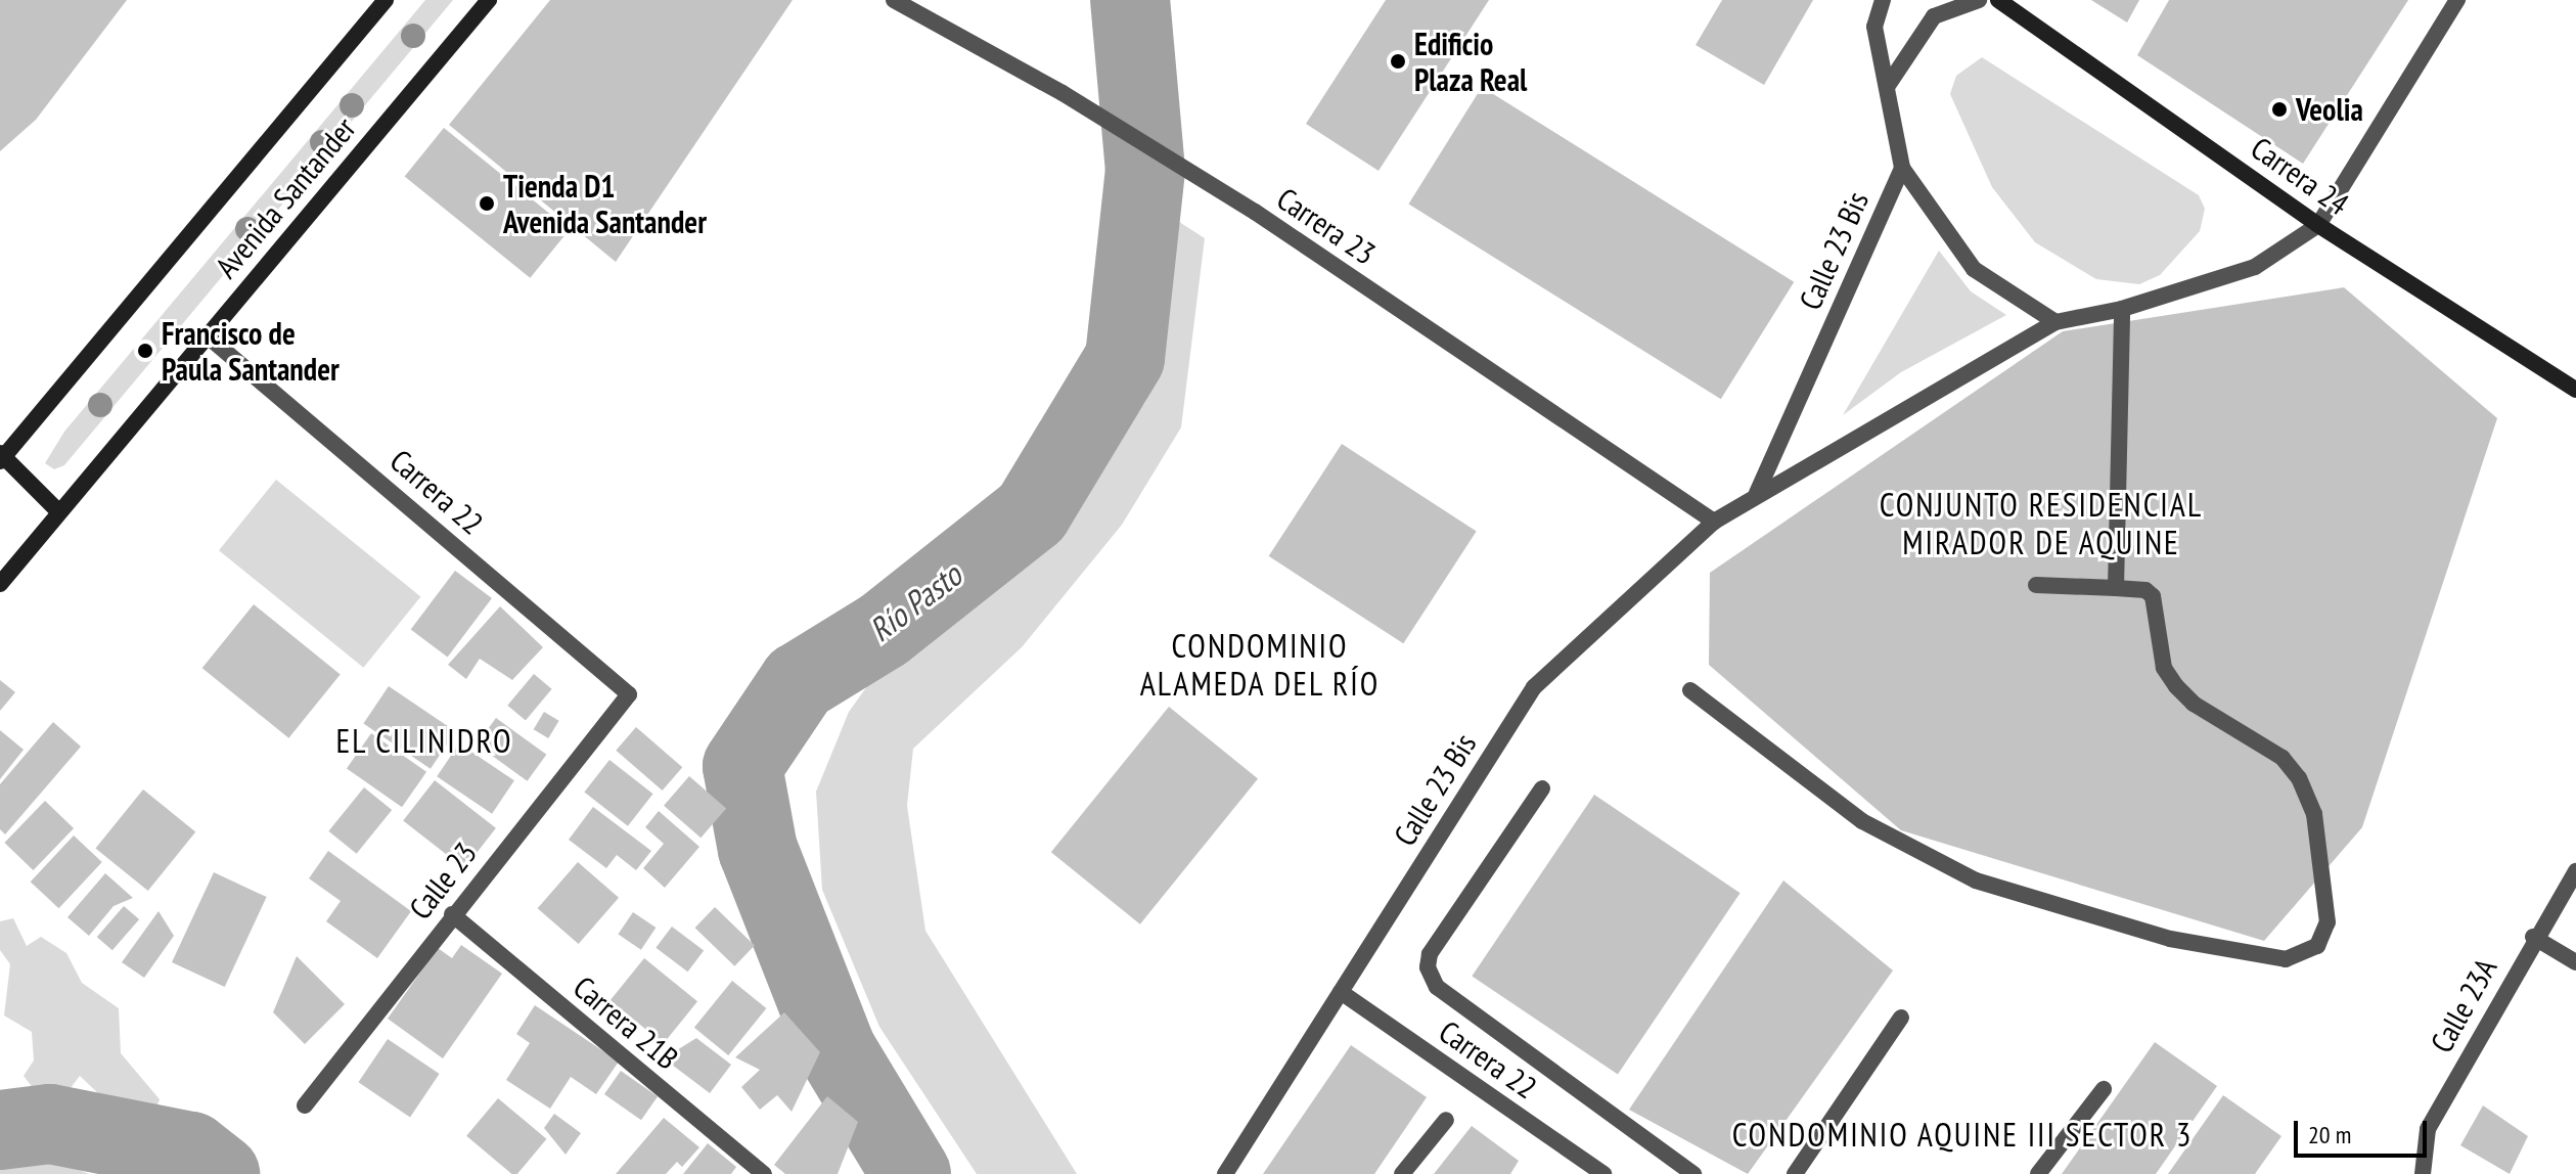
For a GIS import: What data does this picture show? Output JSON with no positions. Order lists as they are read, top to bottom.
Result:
{
  "streets": {
    "main road": ["Carrera 24", "Avenida Santander"],
    "street": [
      "Carrera 23",
      "Calle 23 Bis",
      "Carrera 22",
      "Calle 23",
      "Calle 23A",
      "Carrera 21B"
    ]
  },
  "crossings": [
    ["Carrera 24", "Calle 23 Bis"],
    ["Avenida Santander", "Carrera 22"],
    ["Carrera 23", "Calle 23 Bis"],
    ["Calle 23 Bis", "Carrera 22"],
    ["Carrera 22", "Calle 23"],
    ["Calle 23", "Carrera 21B"]
  ],
  "districts": [
    "CONJUNTO RESIDENCIAL MIRADOR DE AQUINE",
    "CONDOMINIO ALAMEDA DEL RÍO",
    "EL CILINIDRO",
    "CONDOMINIO AQUINE III SECTOR 3"
  ],
  "water": ["Río Pasto"],
  "places": [
    "Edificio Plaza Real",
    "Veolia",
    "Tienda D1 Avenida Santander",
    "Francisco de Paula Santander"
  ],
  "scale_bar": "20 m"
}
